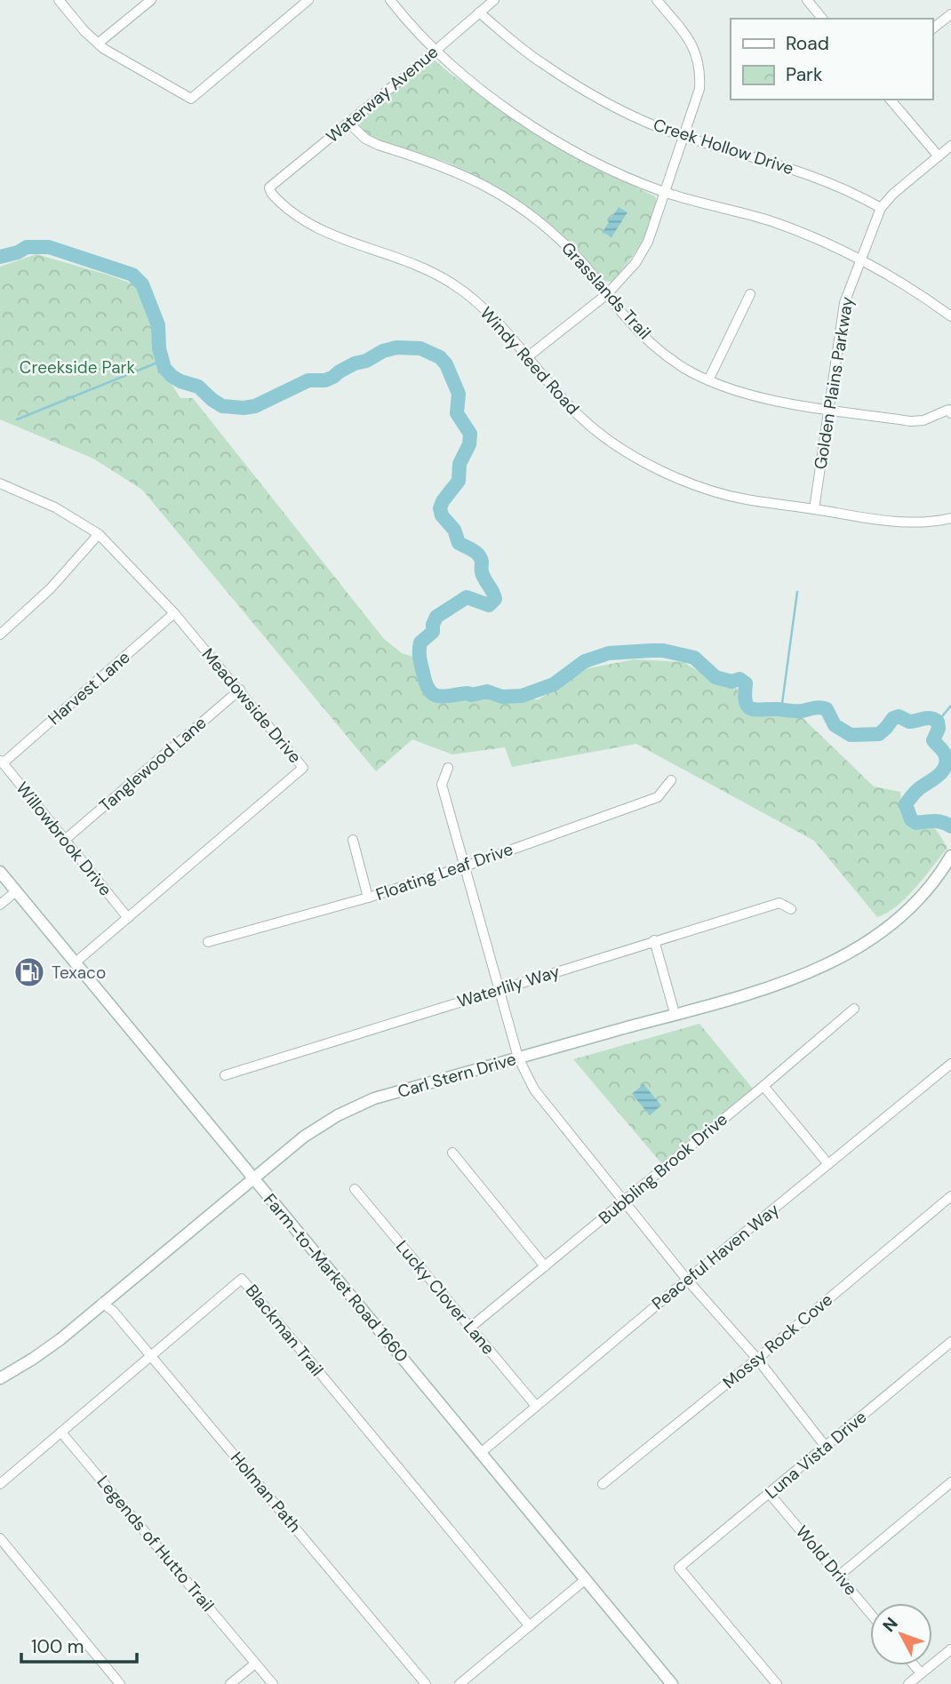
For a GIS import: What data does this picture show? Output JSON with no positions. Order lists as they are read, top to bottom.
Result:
{
  "streets": {
    "street": [
      "Waterway Avenue",
      "Creek Hollow Drive",
      "Grasslands Trail",
      "Windy Reed Road",
      "Golden Plains Parkway",
      "Harvest Lane",
      "Meadowside Drive",
      "Tanglewood Lane",
      "Willowbrook Drive",
      "Floating Leaf Drive",
      "Waterlily Way",
      "Carl Stern Drive",
      "Bubbling Brook Drive",
      "Peaceful Haven Way",
      "Farm-to-Market Road 1660",
      "Lucky Clover Lane",
      "Blackman Trail",
      "Mossy Rock Cove",
      "Luna Vista Drive",
      "Holman Path",
      "Legends of Hutto Trail",
      "Wold Drive"
    ]
  },
  "crossings": [
    ["Waterway Avenue", "Creek Hollow Drive"],
    ["Waterway Avenue", "Grasslands Trail"],
    ["Waterway Avenue", "Windy Reed Road"],
    ["Creek Hollow Drive", "Golden Plains Parkway"],
    ["Grasslands Trail", "Golden Plains Parkway"],
    ["Windy Reed Road", "Golden Plains Parkway"],
    ["Harvest Lane", "Meadowside Drive"],
    ["Harvest Lane", "Willowbrook Drive"],
    ["Meadowside Drive", "Tanglewood Lane"],
    ["Meadowside Drive", "Willowbrook Drive"],
    ["Meadowside Drive", "Farm-to-Market Road 1660"],
    ["Tanglewood Lane", "Willowbrook Drive"],
    ["Carl Stern Drive", "Farm-to-Market Road 1660"],
    ["Carl Stern Drive", "Holman Path"],
    ["Bubbling Brook Drive", "Lucky Clover Lane"],
    ["Peaceful Haven Way", "Farm-to-Market Road 1660"],
    ["Peaceful Haven Way", "Lucky Clover Lane"],
    ["Blackman Trail", "Holman Path"],
    ["Blackman Trail", "Legends of Hutto Trail"],
    ["Luna Vista Drive", "Wold Drive"]
  ],
  "parks": ["Creekside Park"],
  "places": {
    "fuel station": ["Texaco"]
  },
  "legend": ["Road", "Park"],
  "scale_bar": "100 m",
  "north": "top left"
}
